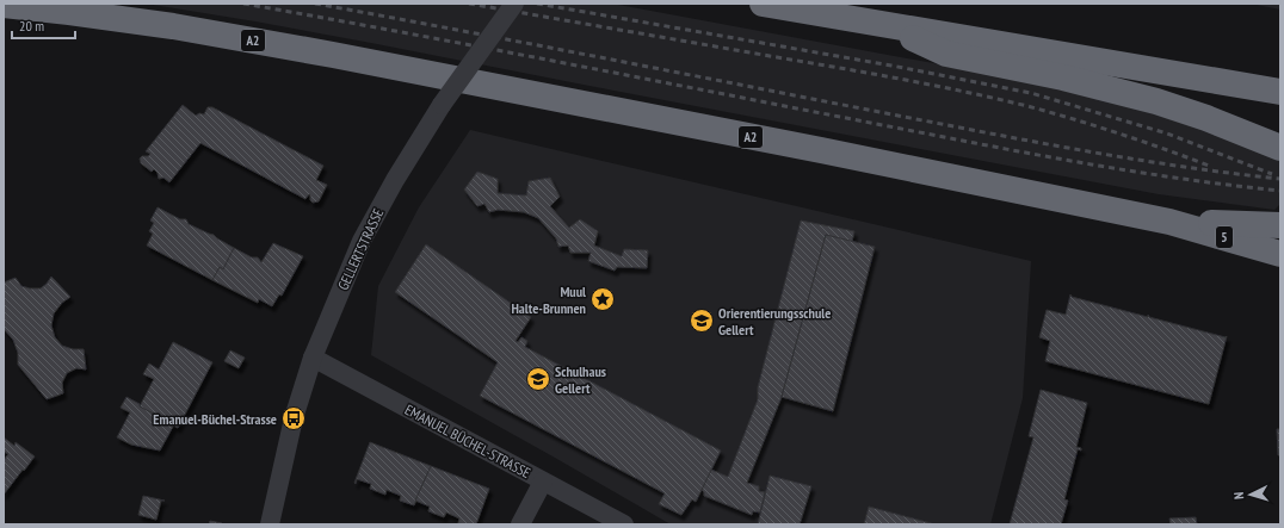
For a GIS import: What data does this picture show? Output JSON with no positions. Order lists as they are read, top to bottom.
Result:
{
  "streets": {
    "highway": ["A2", "5"],
    "street": ["GELLERTSTRASSE", "EMANUEL BÜCHEL-STRASSE"]
  },
  "crossings": [
    ["A2", "5"],
    ["GELLERTSTRASSE", "EMANUEL BÜCHEL-STRASSE"]
  ],
  "places": {
    "place": ["Muul Halte-Brunnen"],
    "school or university": ["Orierentierungsschule Gellert", "Schulhaus Gellert"],
    "bus stop": ["Emanuel-Büchel-Strasse"]
  },
  "scale_bar": "20 m",
  "north": "left"
}
